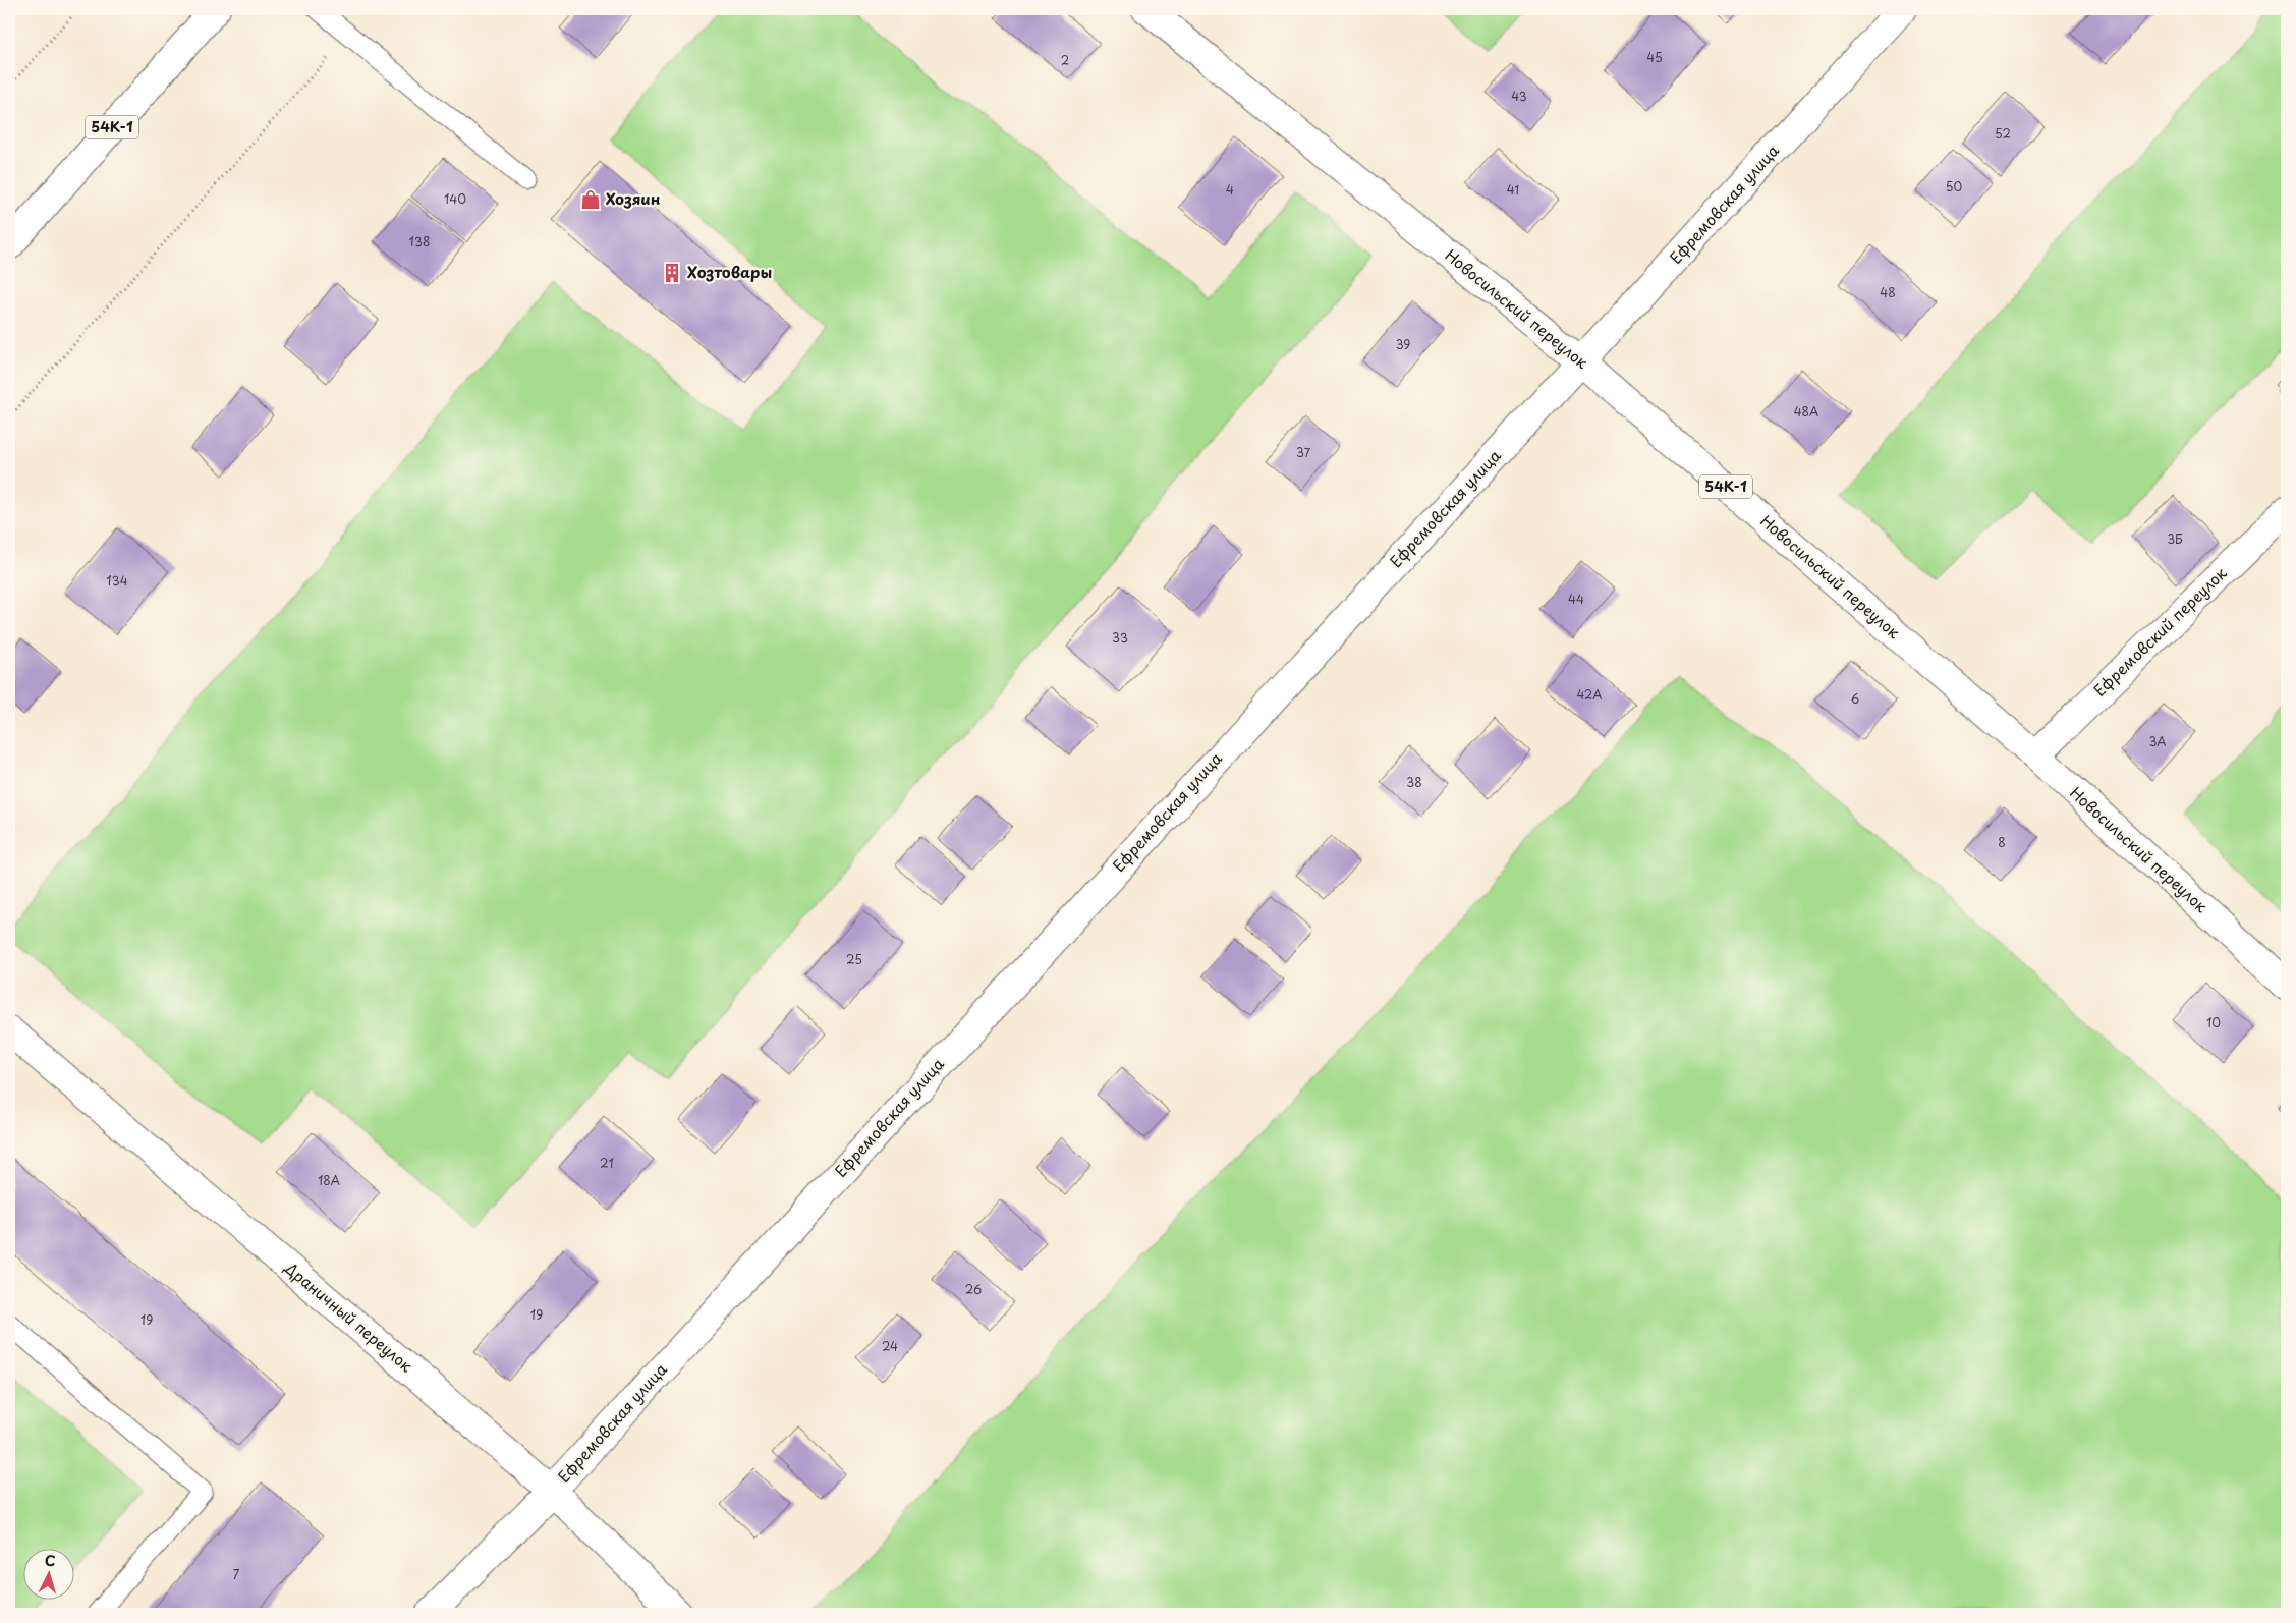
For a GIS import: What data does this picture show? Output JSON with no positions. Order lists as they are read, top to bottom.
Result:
{
  "streets": {
    "street": [
      "54К-1",
      "Ефремовская улица",
      "Новосильский переулок",
      "Ефремовский переулок",
      "Драничный переулок"
    ]
  },
  "crossings": [
    ["Ефремовская улица", "Новосильский переулок"],
    ["Ефремовская улица", "Драничный переулок"],
    ["Новосильский переулок", "Ефремовский переулок"]
  ],
  "places": {
    "shop": ["Хозяин"],
    "building": ["Хозтовары"]
  },
  "house_numbers": [
    "45",
    "2",
    "43",
    "52",
    "50",
    "4",
    "41",
    "140",
    "138",
    "48",
    "39",
    "48А",
    "37",
    "3Б",
    "134",
    "44",
    "33",
    "42А",
    "6",
    "3А",
    "38",
    "8",
    "25",
    "10",
    "21",
    "18А",
    "26",
    "19",
    "19",
    "24",
    "7"
  ],
  "north": "top"
}
